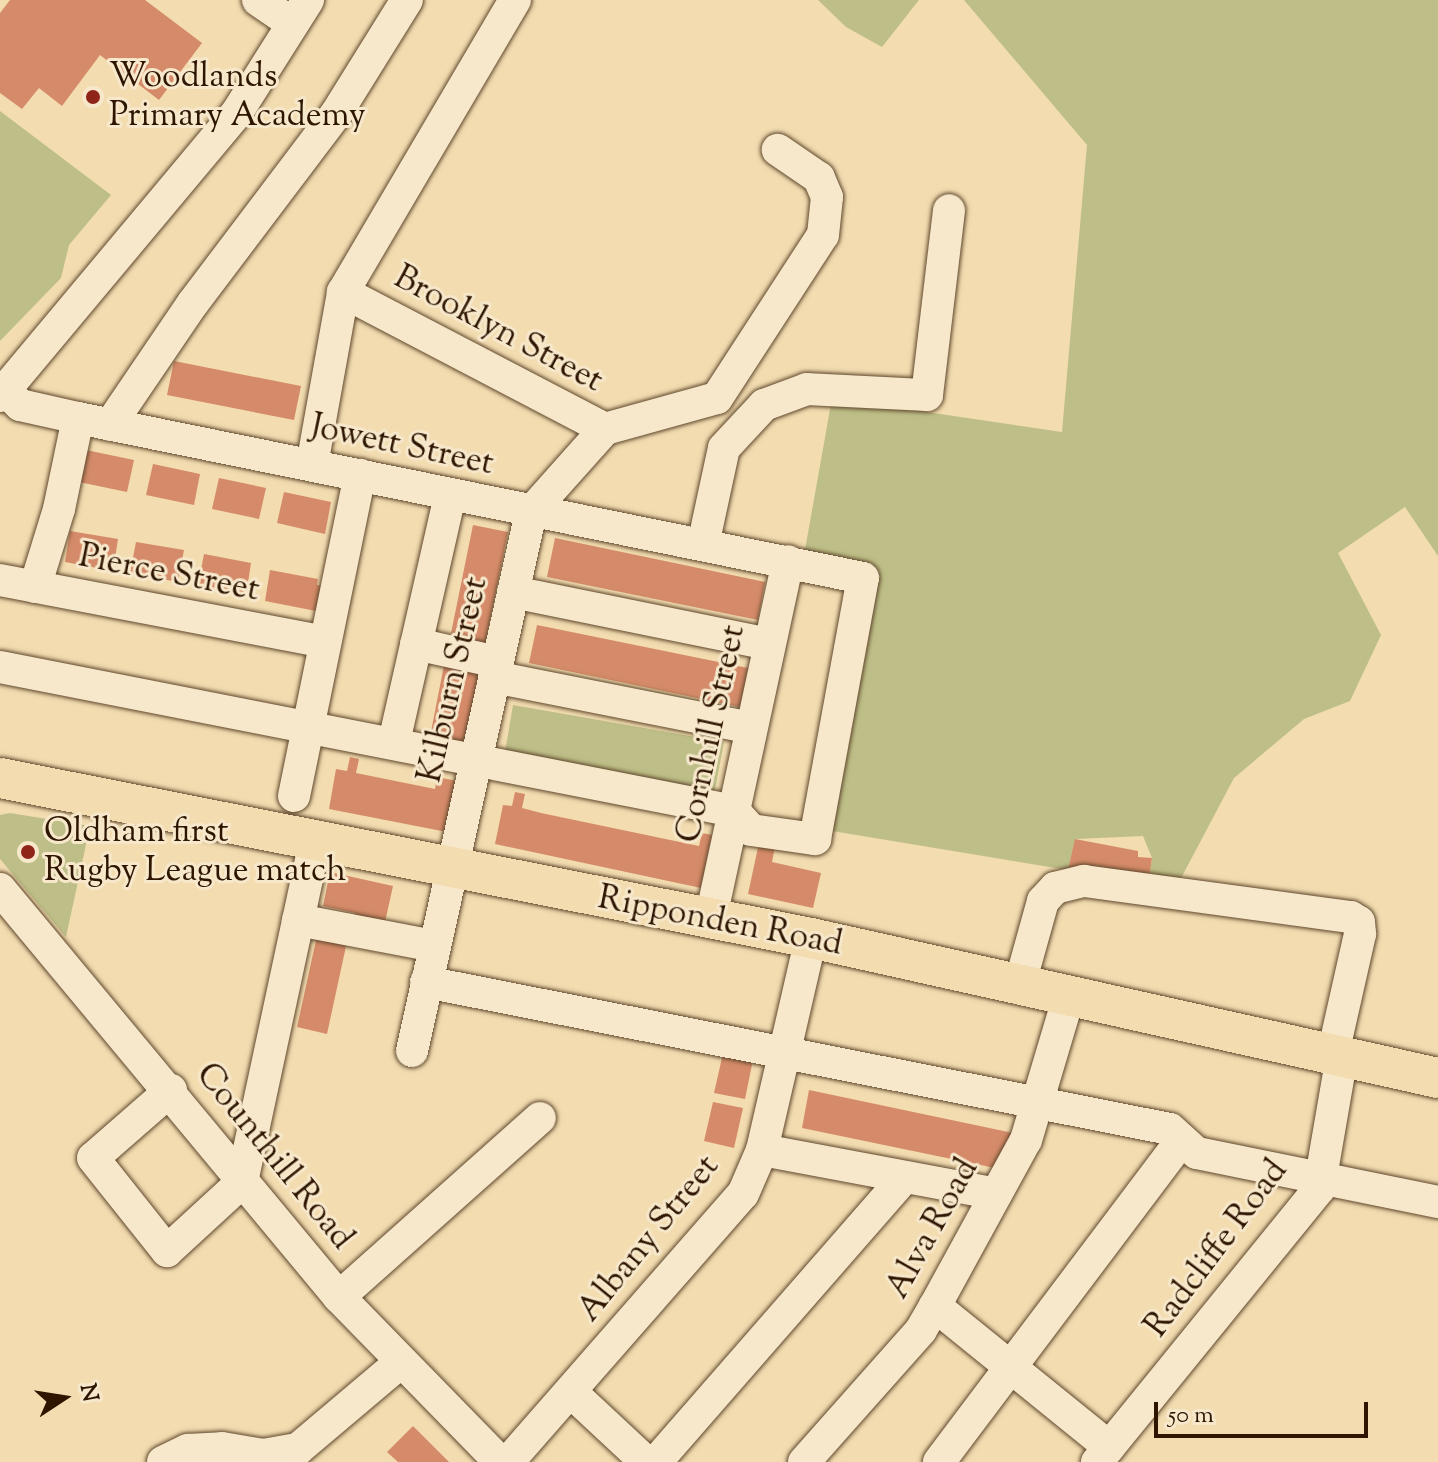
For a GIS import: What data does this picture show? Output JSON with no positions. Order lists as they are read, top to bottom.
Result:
{
  "streets": {
    "main road": ["Ripponden Road"],
    "street": [
      "Brooklyn Street",
      "Jowett Street",
      "Pierce Street",
      "Kilburn Street",
      "Cornhill Street",
      "Counthill Road",
      "Alva Road",
      "Albany Street",
      "Radcliffe Road"
    ]
  },
  "crossings": [
    ["Brooklyn Street", "Jowett Street"],
    ["Brooklyn Street", "Kilburn Street"],
    ["Jowett Street", "Kilburn Street"],
    ["Jowett Street", "Cornhill Street"],
    ["Kilburn Street", "Ripponden Road"],
    ["Cornhill Street", "Ripponden Road"],
    ["Ripponden Road", "Alva Road"],
    ["Ripponden Road", "Albany Street"],
    ["Ripponden Road", "Radcliffe Road"]
  ],
  "places": ["Woodlands Primary Academy", "Oldham first Rugby League match"],
  "scale_bar": "50 m",
  "north": "right"
}
